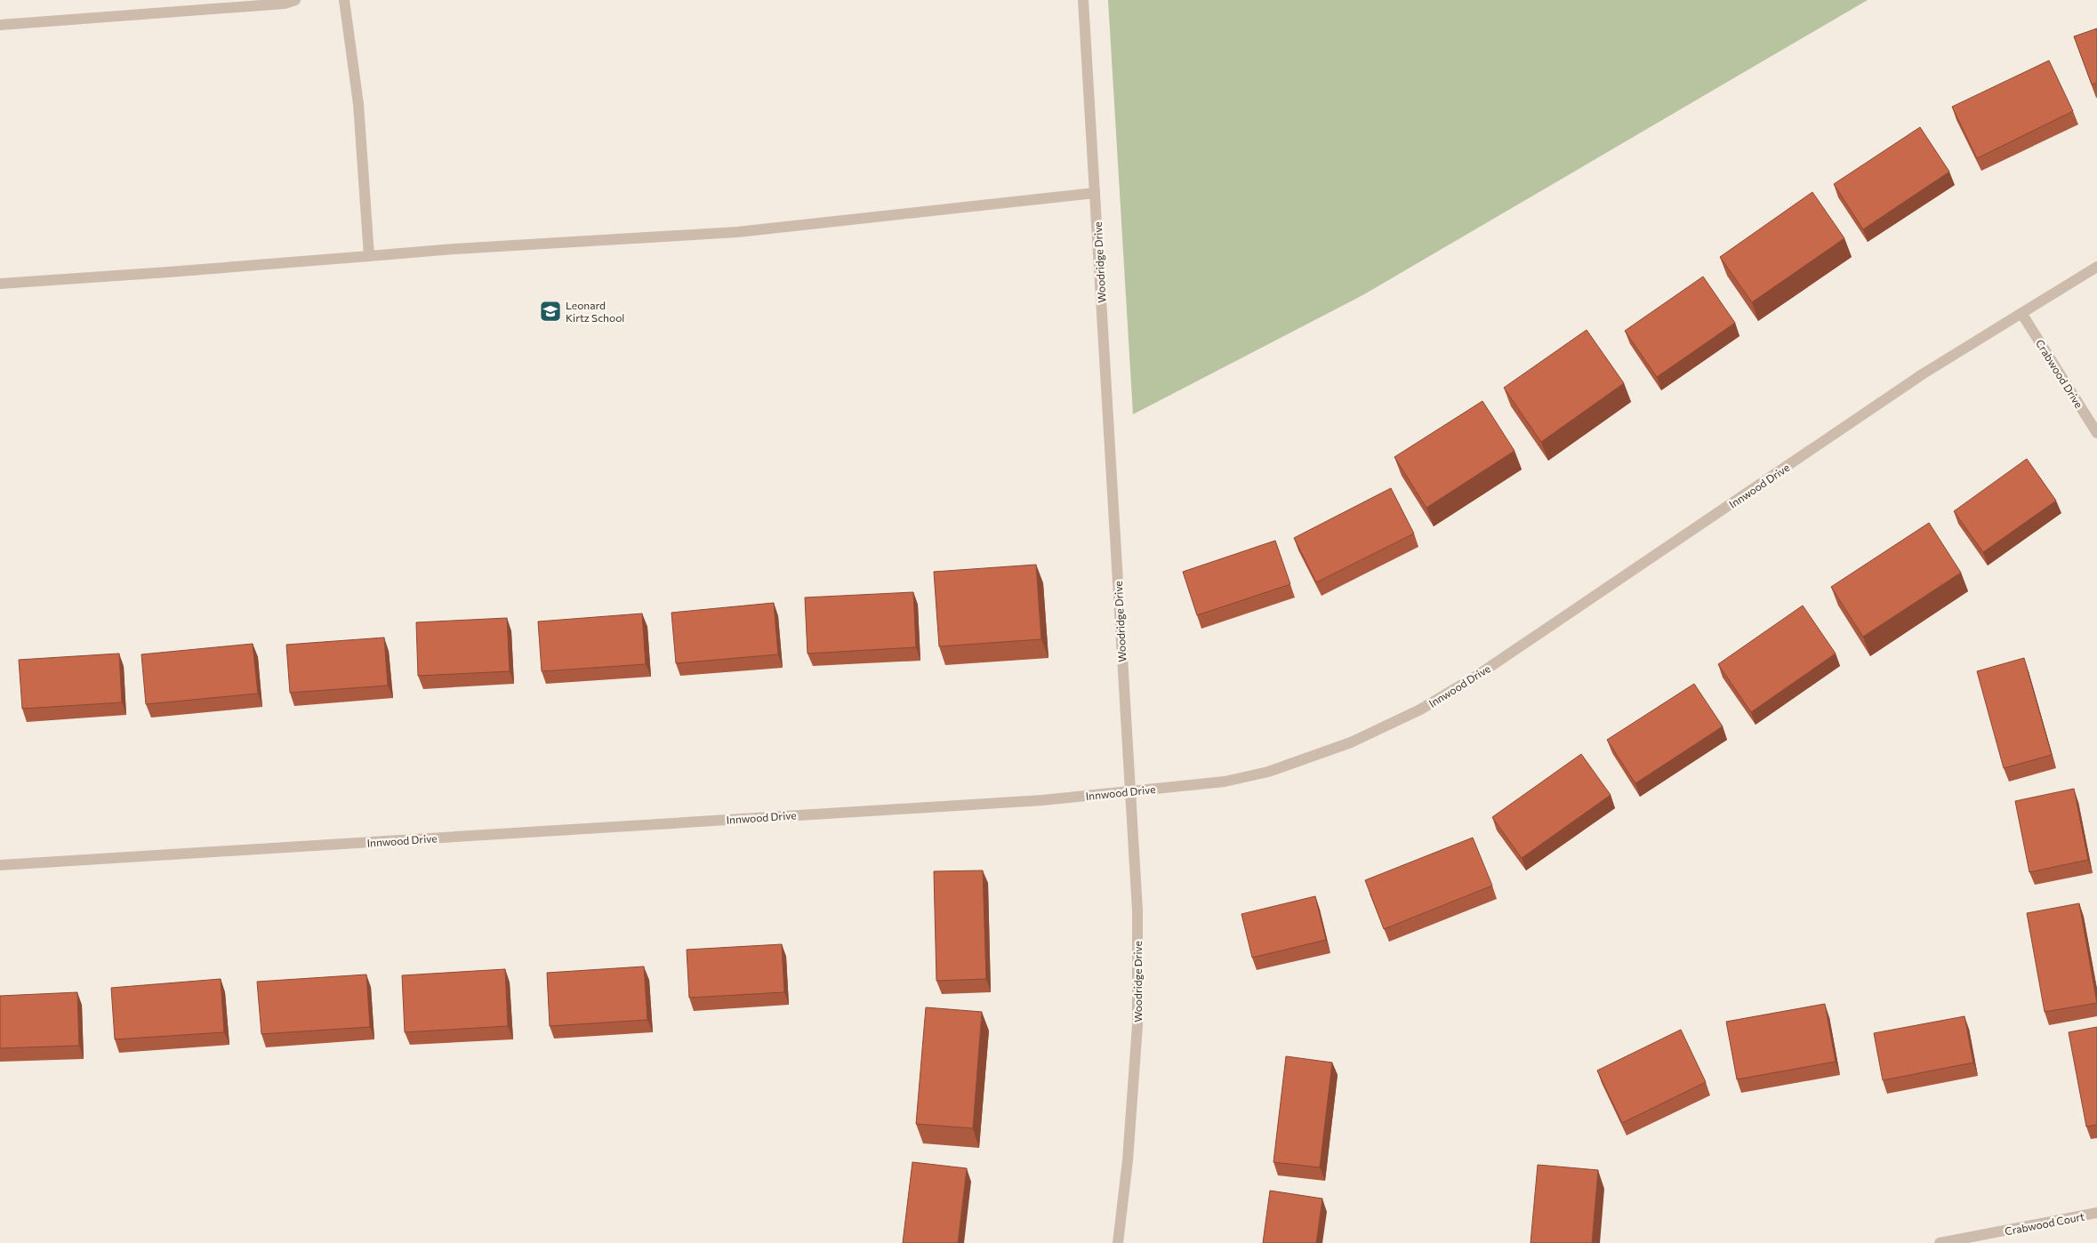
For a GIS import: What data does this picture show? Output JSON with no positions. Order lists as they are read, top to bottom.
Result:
{
  "streets": {
    "street": [
      "Woodridge Drive",
      "Crabwood Drive",
      "Innwood Drive",
      "Crabwood Court"
    ]
  },
  "crossings": [
    ["Woodridge Drive", "Innwood Drive"],
    ["Crabwood Drive", "Innwood Drive"]
  ],
  "places": {
    "school or university": ["Leonard Kirtz School"]
  }
}
